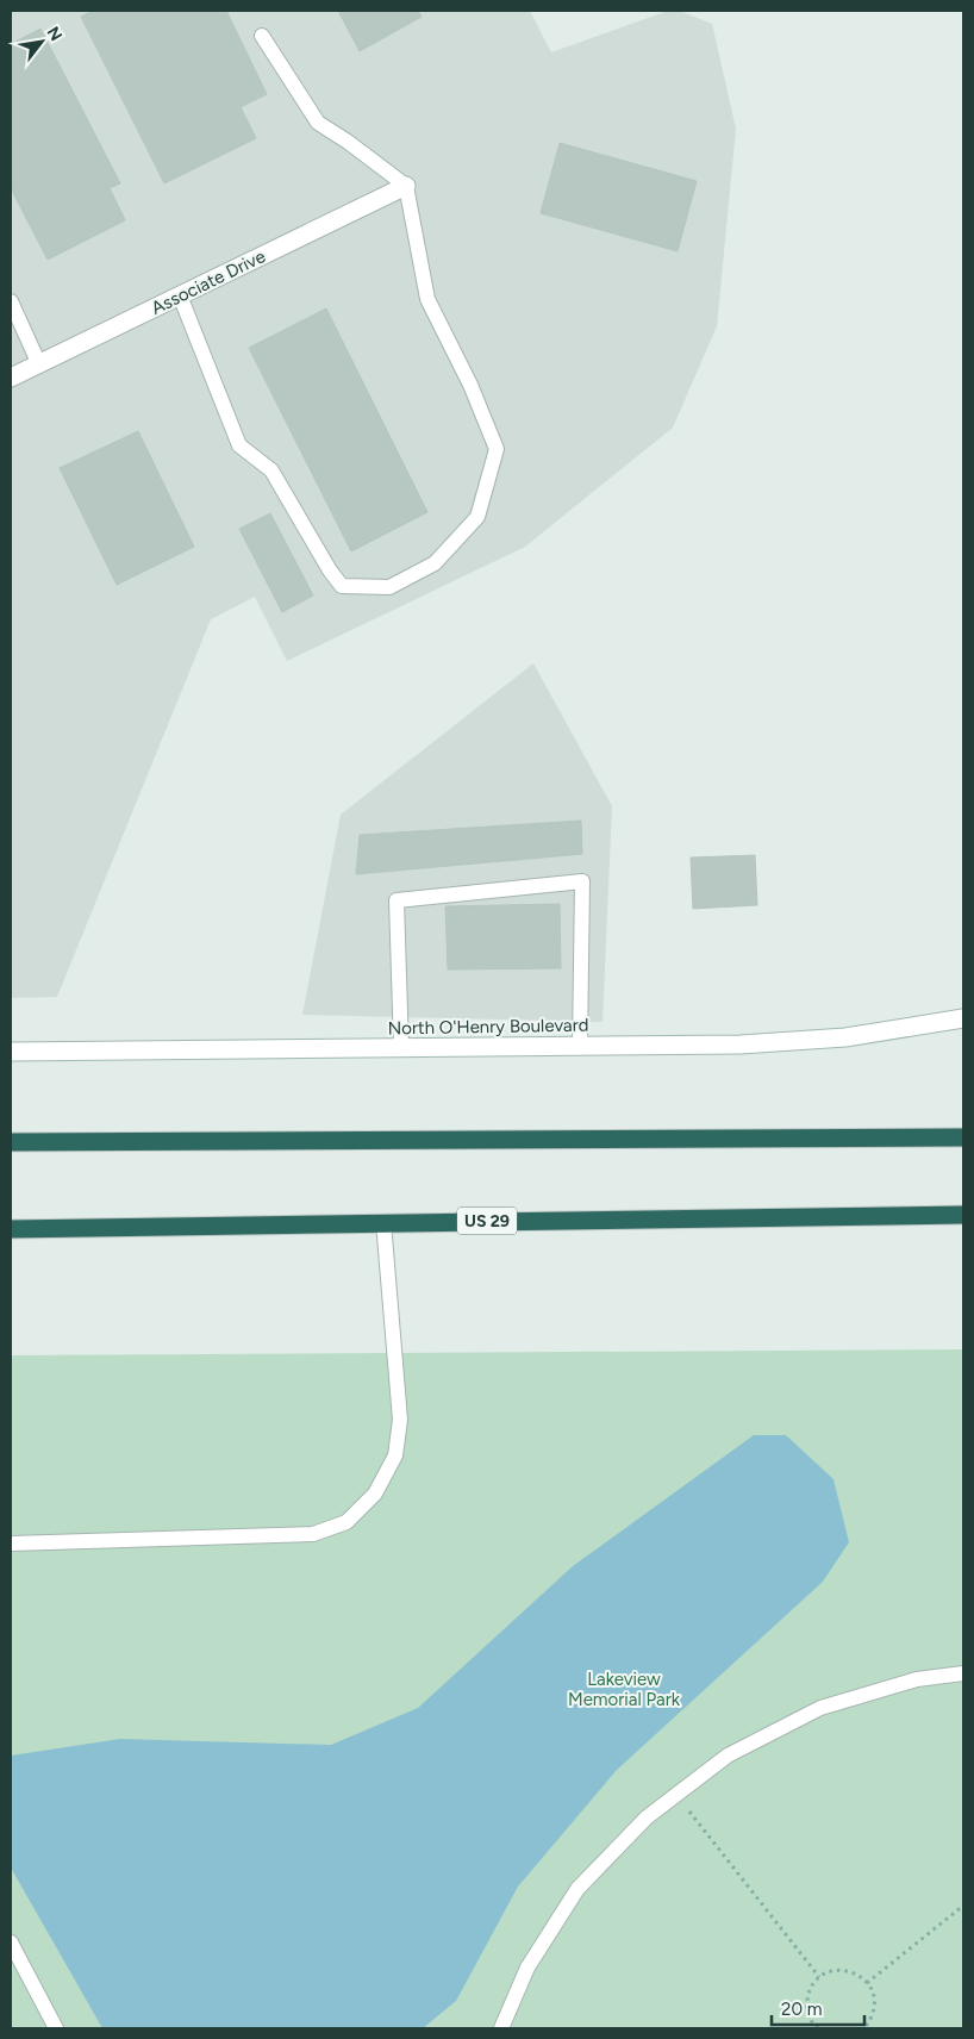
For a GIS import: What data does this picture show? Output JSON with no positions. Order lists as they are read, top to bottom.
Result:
{
  "streets": {
    "highway": ["US 29"],
    "street": ["Associate Drive", "North O'Henry Boulevard"]
  },
  "parks": ["Lakeview Memorial Park"],
  "scale_bar": "20 m",
  "north": "top right"
}
